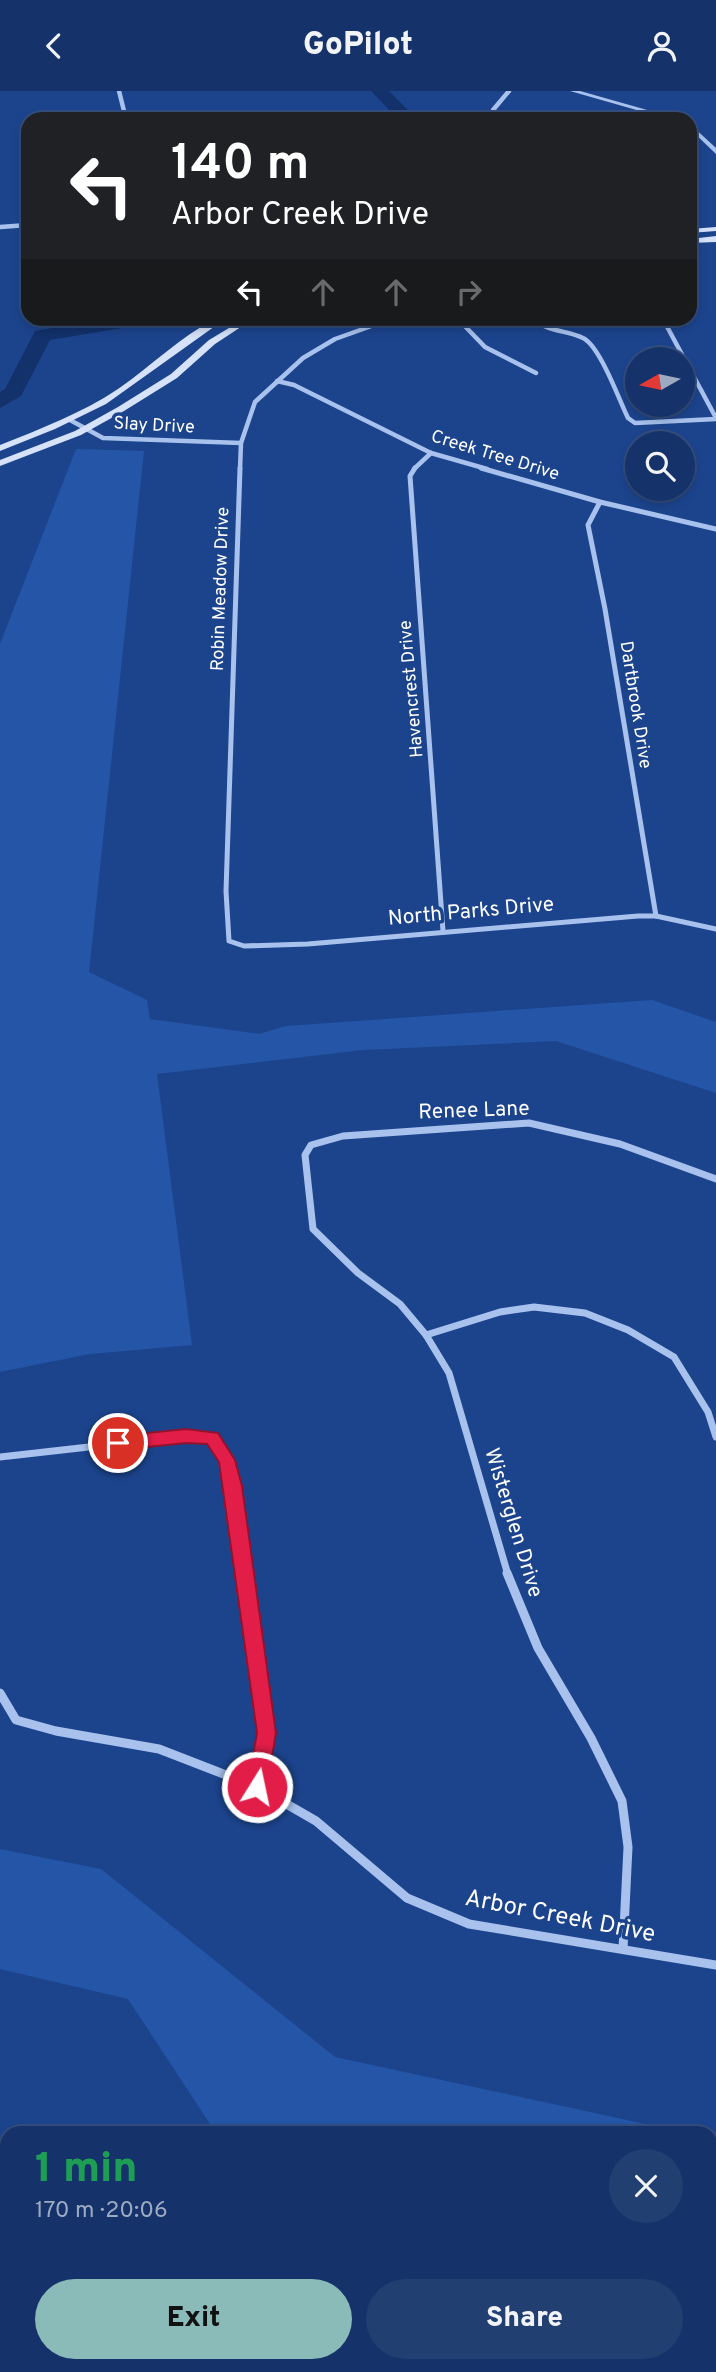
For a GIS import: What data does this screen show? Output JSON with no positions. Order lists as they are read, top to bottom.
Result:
{
  "streets": {
    "street": [
      "Slay Drive",
      "Creek Tree Drive",
      "Robin Meadow Drive",
      "Havencrest Drive",
      "Dartbrook Drive",
      "North Parks Drive",
      "Renee Lane",
      "Wisterglen Drive",
      "Arbor Creek Drive"
    ]
  },
  "crossings": [
    ["Slay Drive", "Robin Meadow Drive"],
    ["Creek Tree Drive", "Robin Meadow Drive"],
    ["Creek Tree Drive", "Havencrest Drive"],
    ["Creek Tree Drive", "Dartbrook Drive"],
    ["Robin Meadow Drive", "North Parks Drive"],
    ["Havencrest Drive", "North Parks Drive"],
    ["Dartbrook Drive", "North Parks Drive"],
    ["Renee Lane", "Wisterglen Drive"],
    ["Wisterglen Drive", "Arbor Creek Drive"]
  ],
  "north": "left",
  "page": {
    "header": "GoPilot",
    "turn": ["140 m", "Arbor Creek Drive"],
    "heading": ["1 min", "170 m · 20:06"],
    "buttons": ["Exit", "Share"]
  }
}
